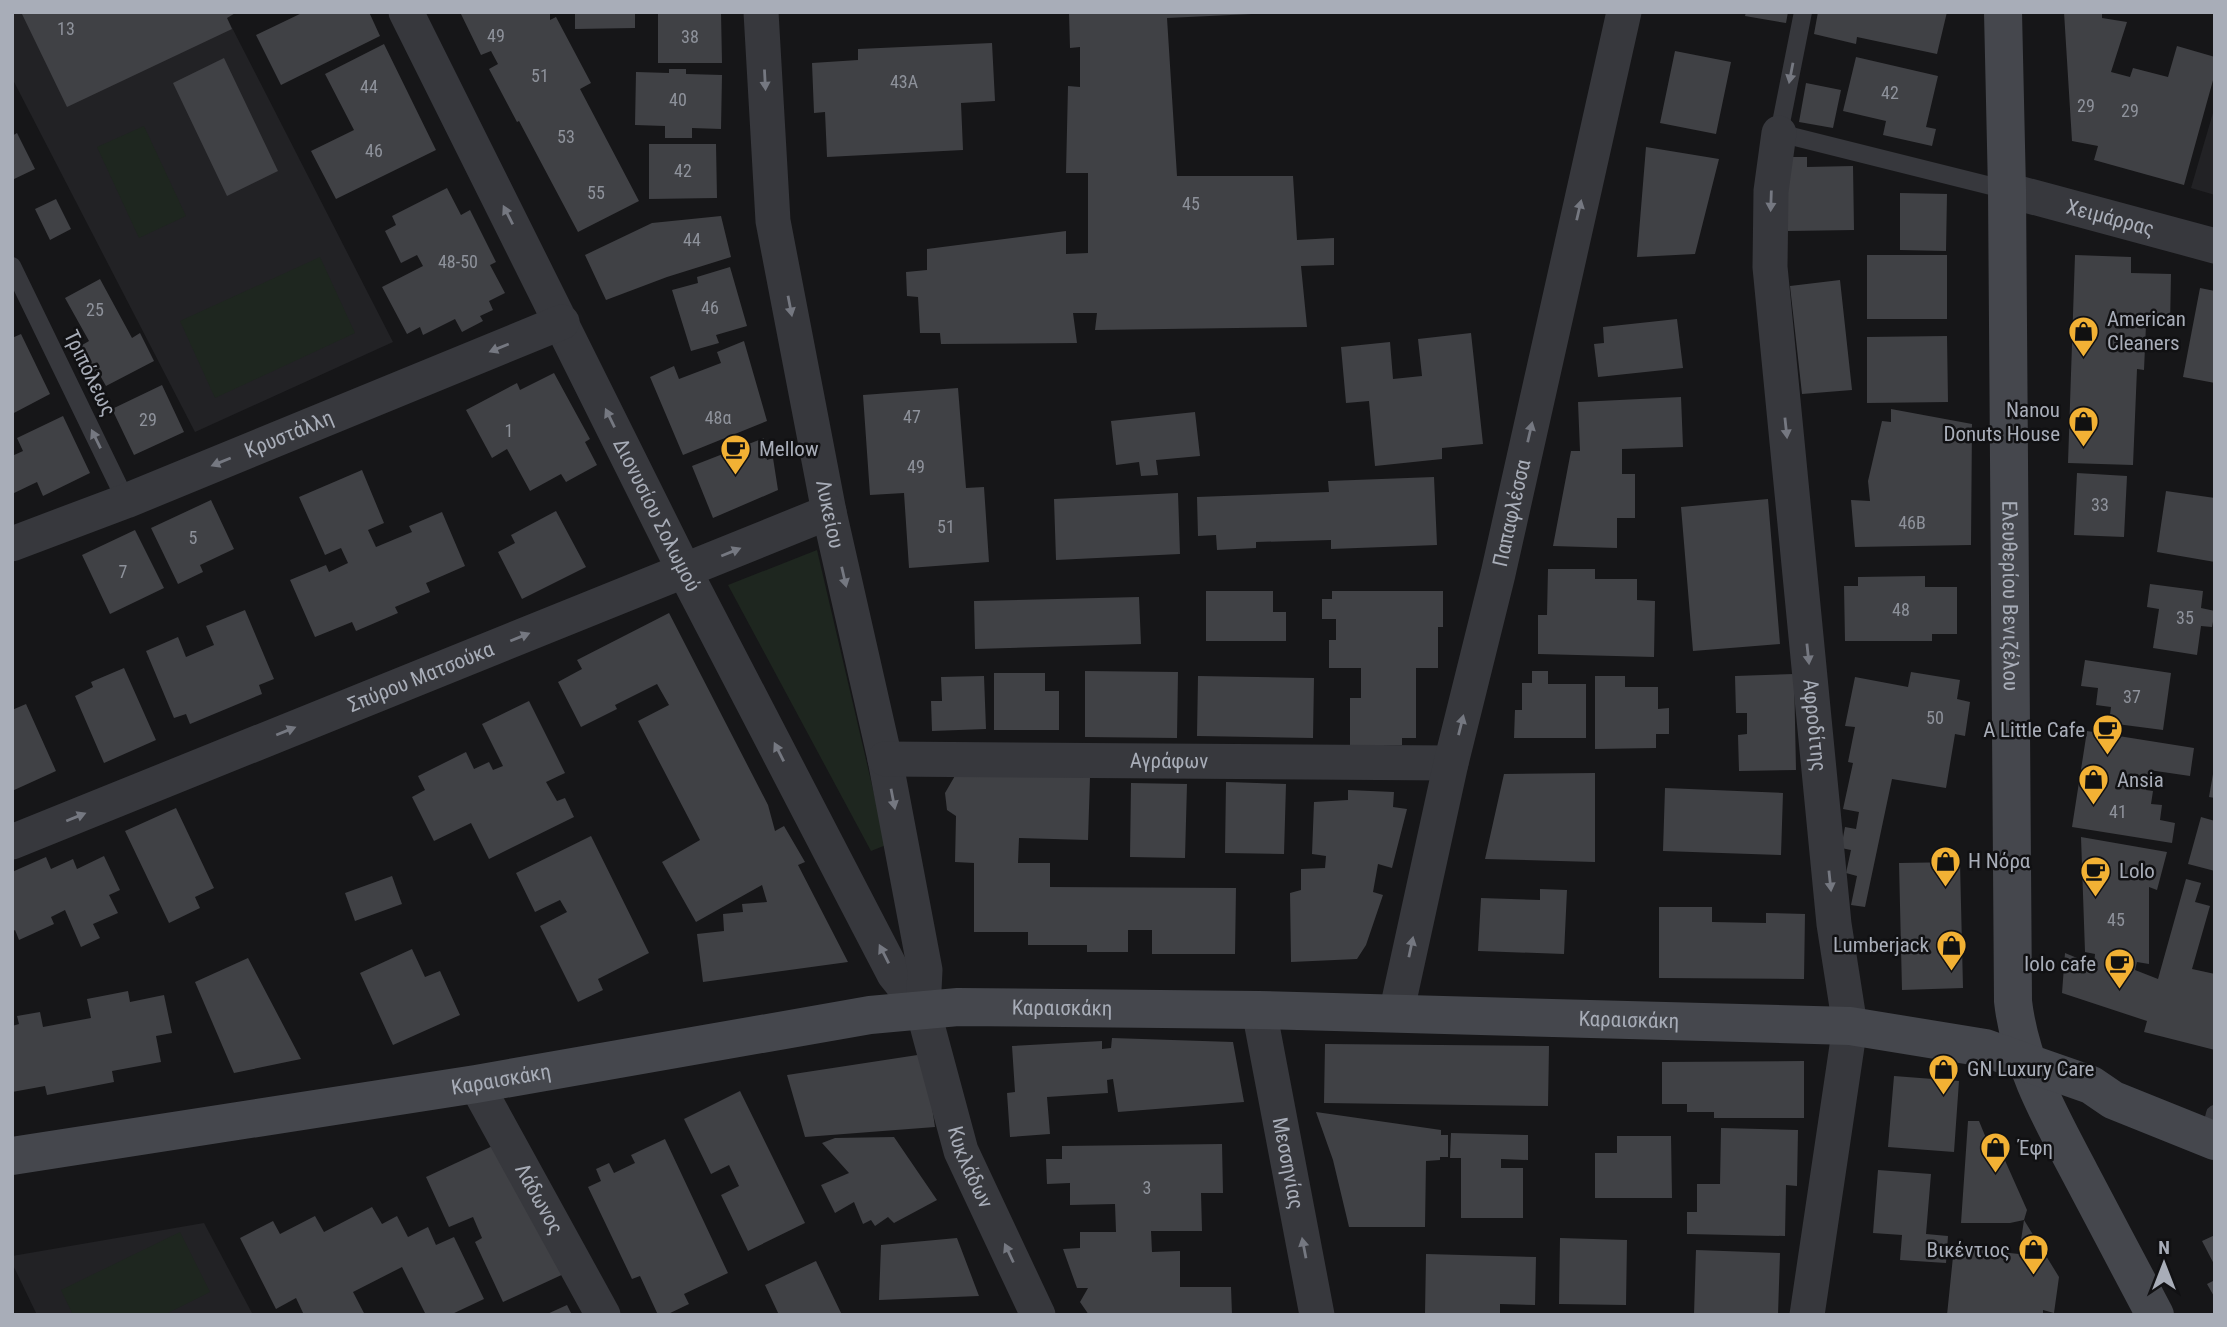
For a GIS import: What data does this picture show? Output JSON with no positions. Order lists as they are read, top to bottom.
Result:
{
  "streets": {
    "street": [
      "Χειμάρρας",
      "Κρυστάλλη",
      "Λυκείου",
      "Παπαφλέσσα",
      "Διονυσίου Σολωμού",
      "Ελευθερίου Βενιζέλου",
      "Σπύρου Ματσούκα",
      "Αφροδίτης",
      "Αγράφων",
      "Καραισκάκη",
      "Μεσσηνίας",
      "Κυκλάδων",
      "Λάδωνος"
    ],
    "lane": ["Τριπόλεως"]
  },
  "crossings": [
    ["Χειμάρρας", "Ελευθερίου Βενιζέλου"],
    ["Τριπόλεως", "Κρυστάλλη"],
    ["Κρυστάλλη", "Διονυσίου Σολωμού"],
    ["Λυκείου", "Διονυσίου Σολωμού"],
    ["Λυκείου", "Σπύρου Ματσούκα"],
    ["Λυκείου", "Αγράφων"],
    ["Λυκείου", "Καραισκάκη"],
    ["Λυκείου", "Κυκλάδων"],
    ["Παπαφλέσσα", "Αγράφων"],
    ["Παπαφλέσσα", "Καραισκάκη"],
    ["Διονυσίου Σολωμού", "Σπύρου Ματσούκα"],
    ["Διονυσίου Σολωμού", "Καραισκάκη"],
    ["Διονυσίου Σολωμού", "Κυκλάδων"],
    ["Ελευθερίου Βενιζέλου", "Καραισκάκη"],
    ["Αφροδίτης", "Καραισκάκη"],
    ["Καραισκάκη", "Μεσσηνίας"],
    ["Καραισκάκη", "Κυκλάδων"],
    ["Καραισκάκη", "Λάδωνος"]
  ],
  "one_way": [
    "Τριπόλεως",
    "Κρυστάλλη",
    "Λυκείου",
    "Παπαφλέσσα",
    "Διονυσίου Σολωμού",
    "Σπύρου Ματσούκα",
    "Αφροδίτης",
    "Μεσσηνίας",
    "Κυκλάδων"
  ],
  "places": {
    "shop": [
      "American Cleaners",
      "Nanou Donuts House",
      "Ansia",
      "Η Νόρα",
      "Lumberjack",
      "GN Luxury Care",
      "Έφη",
      "Βικέντιος"
    ],
    "cafe": [
      "Mellow",
      "A Little Cafe",
      "Lolo",
      "Iolo cafe"
    ]
  },
  "house_numbers": [
    "13",
    "49",
    "38",
    "51",
    "43A",
    "44",
    "42",
    "40",
    "29",
    "29",
    "53",
    "46",
    "42",
    "55",
    "45",
    "44",
    "48-50",
    "46",
    "25",
    "47",
    "48α",
    "29",
    "1",
    "49",
    "33",
    "46Β",
    "51",
    "5",
    "7",
    "48",
    "35",
    "37",
    "50",
    "41",
    "45",
    "3"
  ],
  "north": "top"
}
